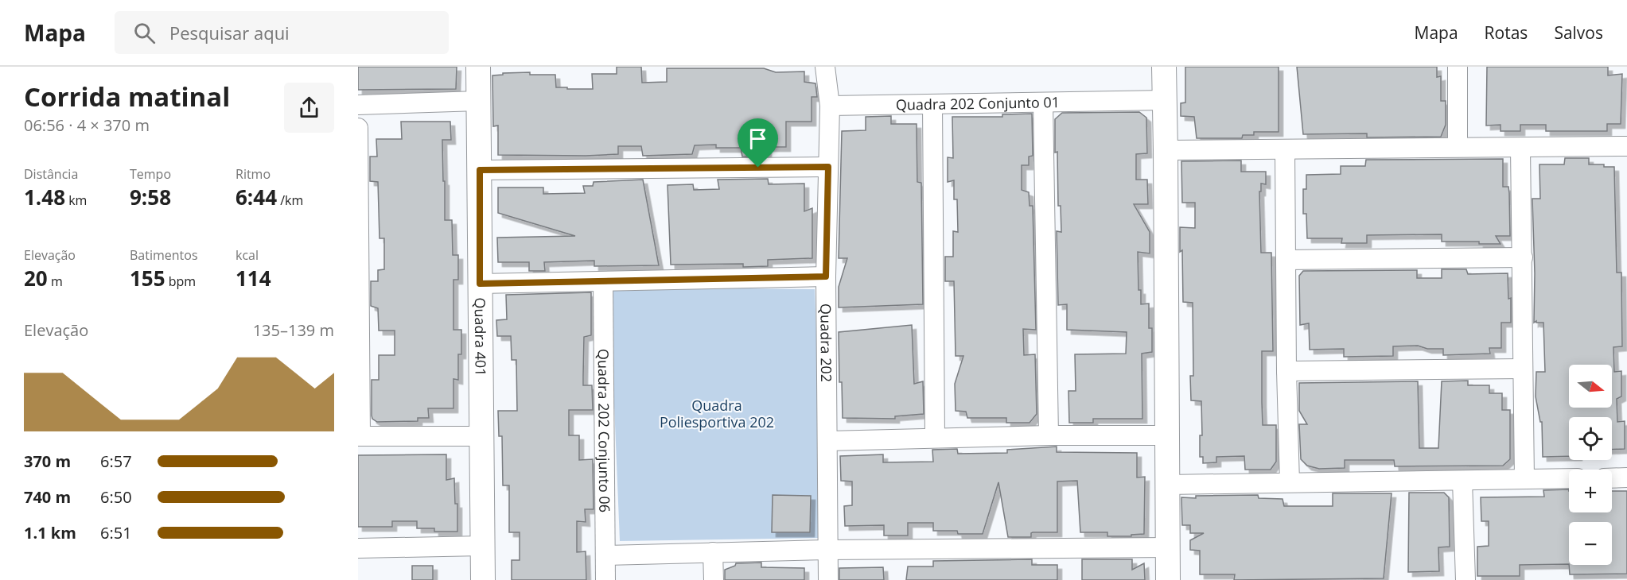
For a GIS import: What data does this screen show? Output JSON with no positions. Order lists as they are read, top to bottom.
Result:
{
  "streets": {
    "street": [
      "Quadra 202 Conjunto 01",
      "Quadra 401",
      "Quadra 202",
      "Quadra 202 Conjunto 06"
    ]
  },
  "crossings": [
    ["Quadra 202 Conjunto 01", "Quadra 202"]
  ],
  "parks": ["Quadra Poliesportiva 202"],
  "north": "right",
  "page": {
    "header": "Mapa",
    "search": "Pesquisar aqui",
    "nav": ["Mapa", "Rotas", "Salvos"],
    "heading": ["Corrida matinal", "06:56 · 4 × 370 m"],
    "stats": [
      ["Distância", "1.48 km"],
      ["Tempo", "9:58"],
      ["Ritmo", "6:44 /km"],
      ["Elevação", "20 m"],
      ["Batimentos", "155 bpm"],
      ["kcal", "114"]
    ],
    "chart": ["Elevação", "135–139 m"],
    "map_buttons": ["+", "−"],
    "list": [
      {
        "name": "370 m",
        "note": "6:57"
      },
      {
        "name": "740 m",
        "note": "6:50"
      },
      {
        "name": "1.1 km",
        "note": "6:51"
      }
    ]
  }
}
